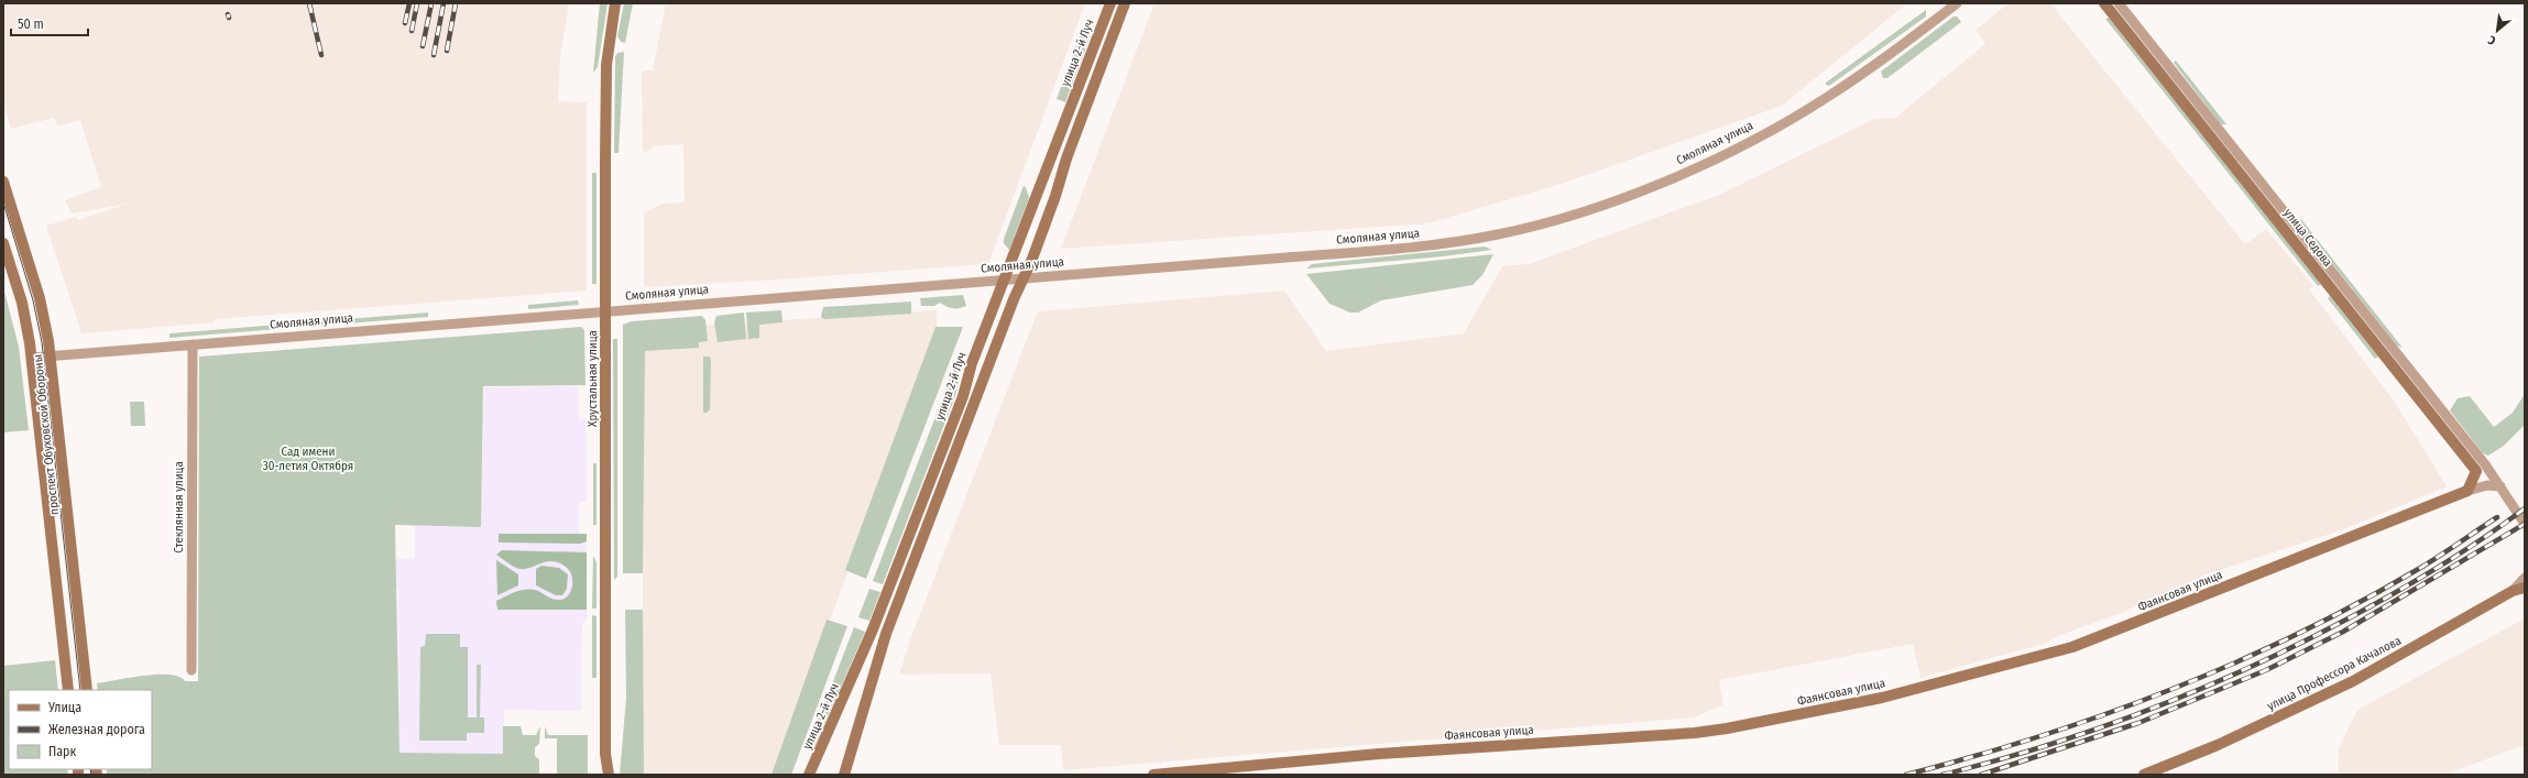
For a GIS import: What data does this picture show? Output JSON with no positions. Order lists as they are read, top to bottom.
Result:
{
  "streets": {
    "street": [
      "улица 2-й Луч",
      "Смоляная улица",
      "улица Седова",
      "Хрустальная улица",
      "проспект Обуховской Обороны",
      "Стеклянная улица",
      "Фаянсовая улица",
      "улица Профессора Качалова"
    ]
  },
  "crossings": [
    ["улица 2-й Луч", "Смоляная улица"],
    ["Смоляная улица", "Хрустальная улица"],
    ["Смоляная улица", "проспект Обуховской Обороны"],
    ["Смоляная улица", "Стеклянная улица"],
    ["улица Седова", "Фаянсовая улица"]
  ],
  "parks": ["Сад имени 30-летия Октября"],
  "legend": ["Улица", "Железная дорога", "Парк"],
  "scale_bar": "50 m",
  "north": "bottom left"
}
